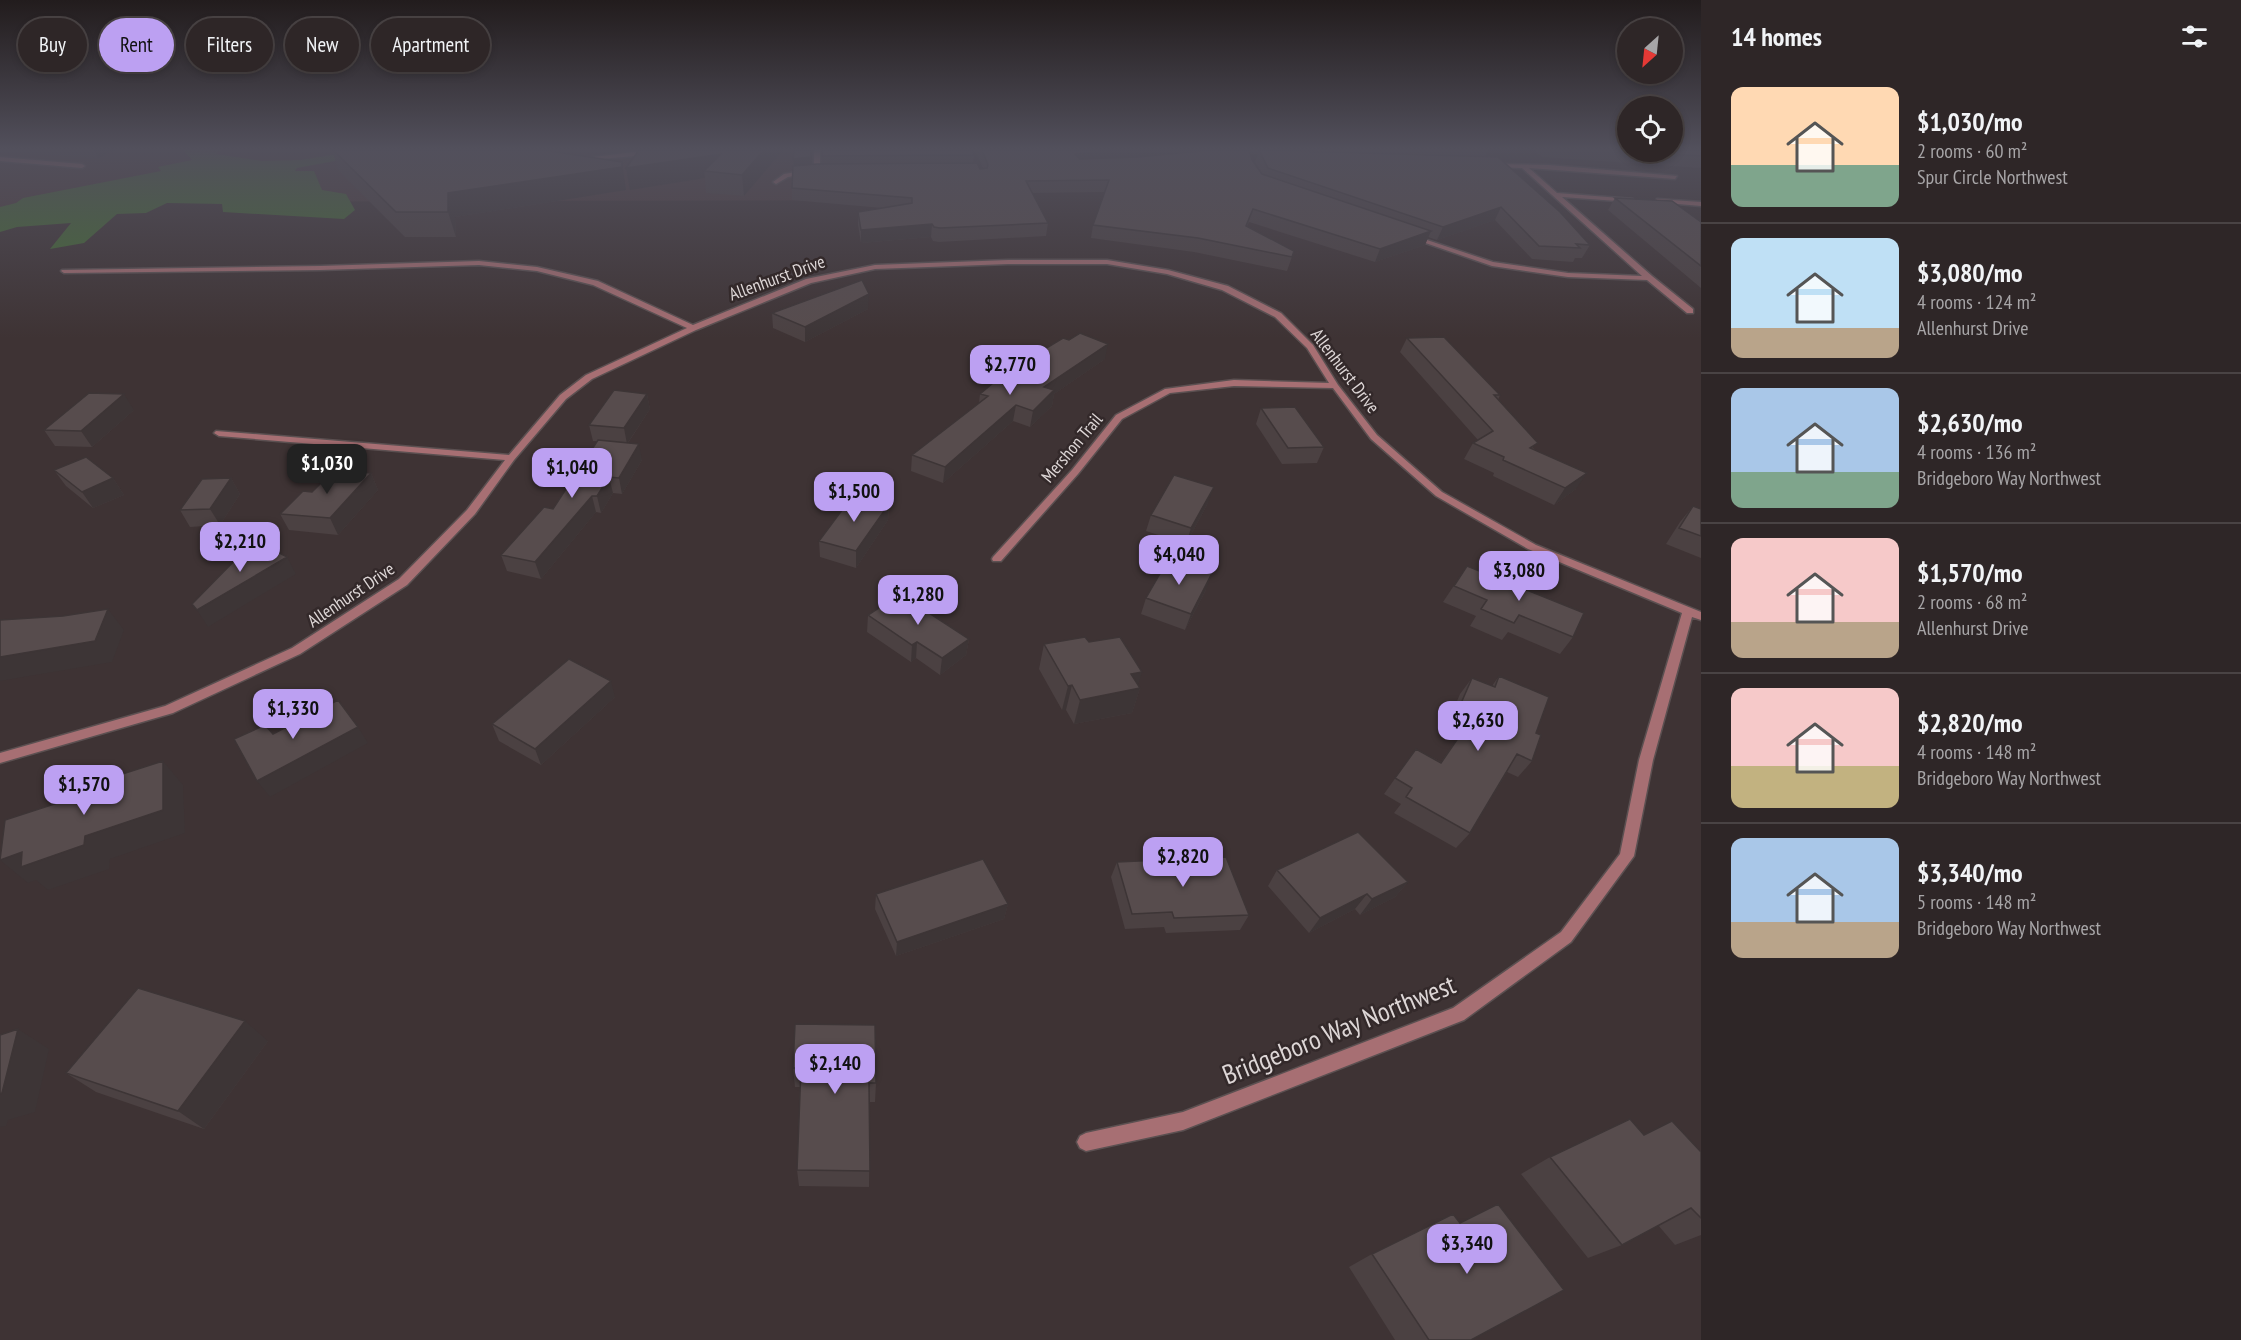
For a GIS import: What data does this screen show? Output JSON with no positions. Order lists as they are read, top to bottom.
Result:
{
  "streets": {
    "street": ["Allenhurst Drive", "Mershon Trail", "Bridgeboro Way Northwest"]
  },
  "crossings": [
    ["Allenhurst Drive", "Mershon Trail"],
    ["Allenhurst Drive", "Bridgeboro Way Northwest"]
  ],
  "north": "bottom left",
  "page": {
    "heading": "14 homes",
    "chip": [
      "Buy",
      "Rent",
      "Filters",
      "New",
      "Apartment"
    ],
    "list": [
      {
        "name": "$1,030/mo",
        "note": "2 rooms · 60 m² · Spur Circle Northwest"
      },
      {
        "name": "$3,080/mo",
        "note": "4 rooms · 124 m² · Allenhurst Drive"
      },
      {
        "name": "$2,630/mo",
        "note": "4 rooms · 136 m² · Bridgeboro Way Northwest"
      },
      {
        "name": "$1,570/mo",
        "note": "2 rooms · 68 m² · Allenhurst Drive"
      },
      {
        "name": "$2,820/mo",
        "note": "4 rooms · 148 m² · Bridgeboro Way Northwest"
      },
      {
        "name": "$3,340/mo",
        "note": "5 rooms · 148 m² · Bridgeboro Way Northwest"
      }
    ],
    "price": [
      "$2,770",
      "$1,030",
      "$1,040",
      "$1,500",
      "$2,210",
      "$4,040",
      "$3,080",
      "$1,280",
      "$1,330",
      "$2,630",
      "$1,570",
      "$2,820",
      "$2,140",
      "$3,340"
    ]
  }
}
